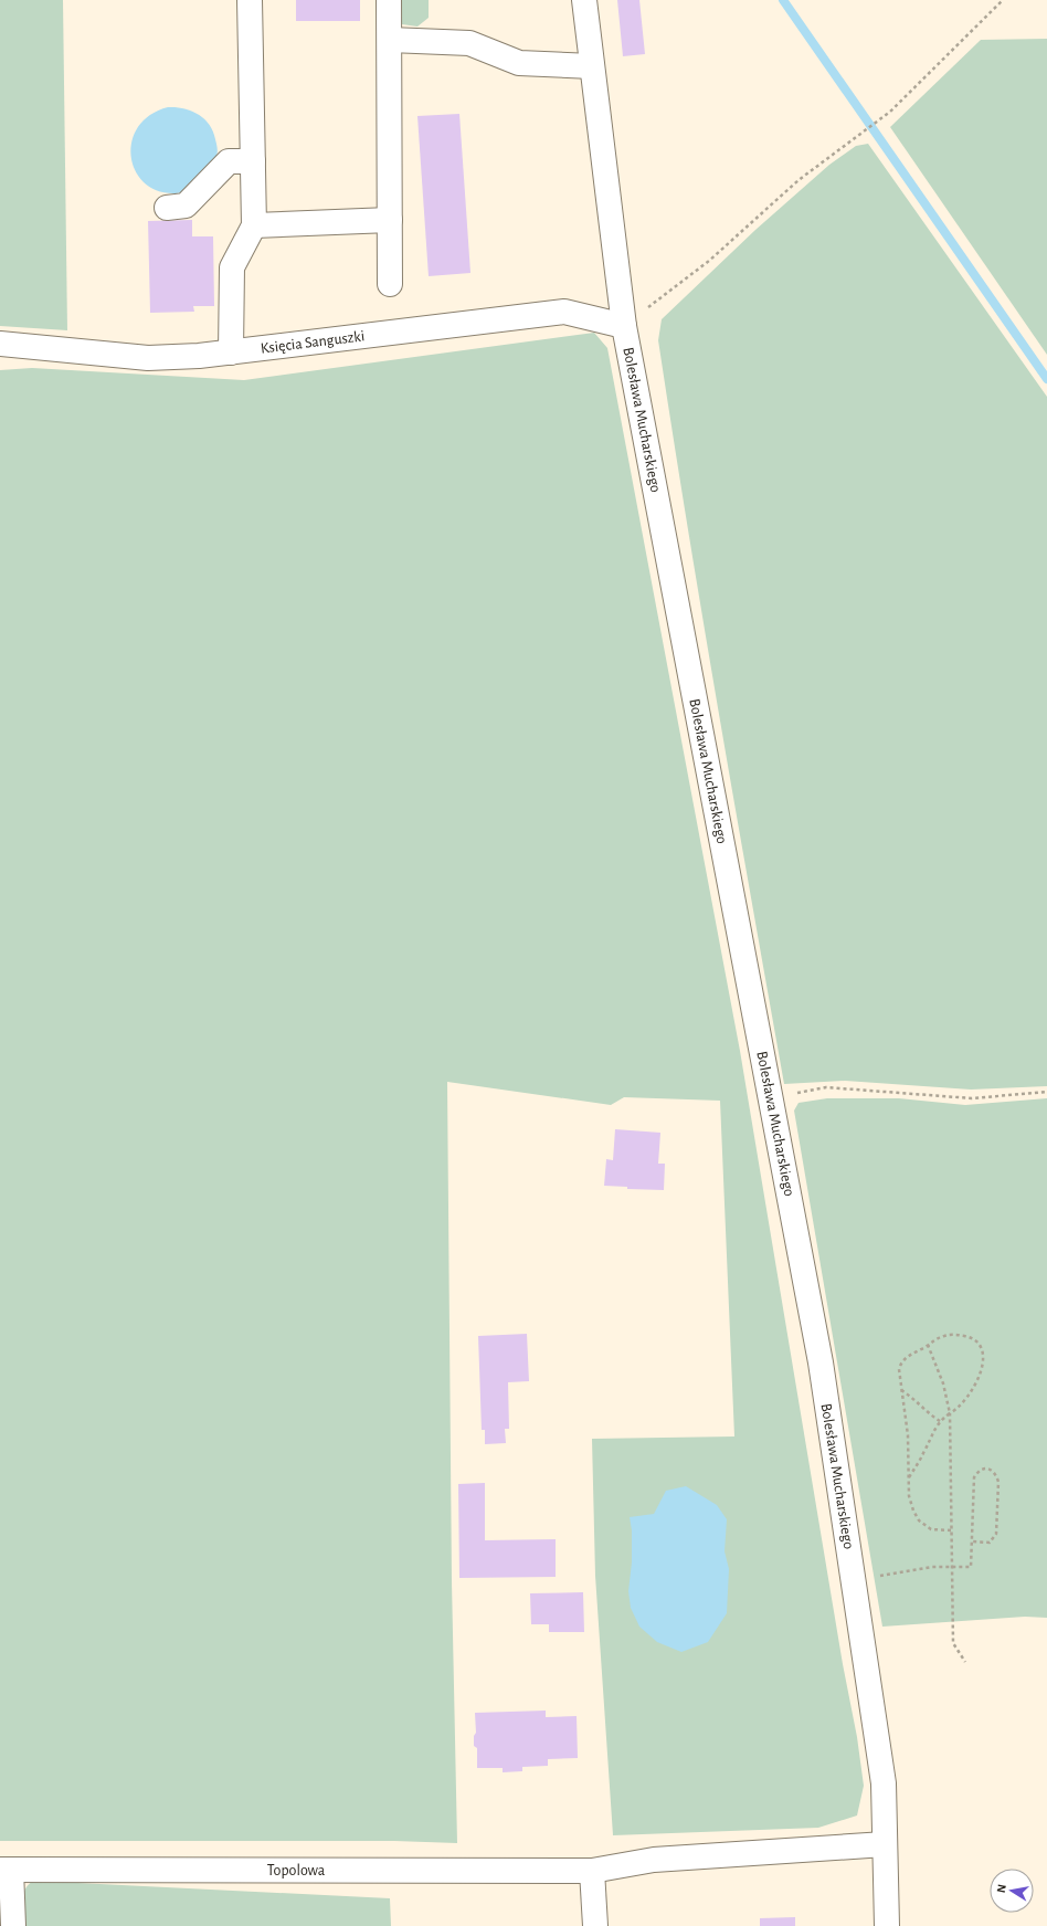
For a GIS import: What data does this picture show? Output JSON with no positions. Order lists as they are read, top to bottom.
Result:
{
  "streets": {
    "street": ["Księcia Sanguszki", "Bolesława Mucharskiego", "Topolowa"]
  },
  "crossings": [
    ["Księcia Sanguszki", "Bolesława Mucharskiego"],
    ["Bolesława Mucharskiego", "Topolowa"]
  ],
  "north": "left"
}
